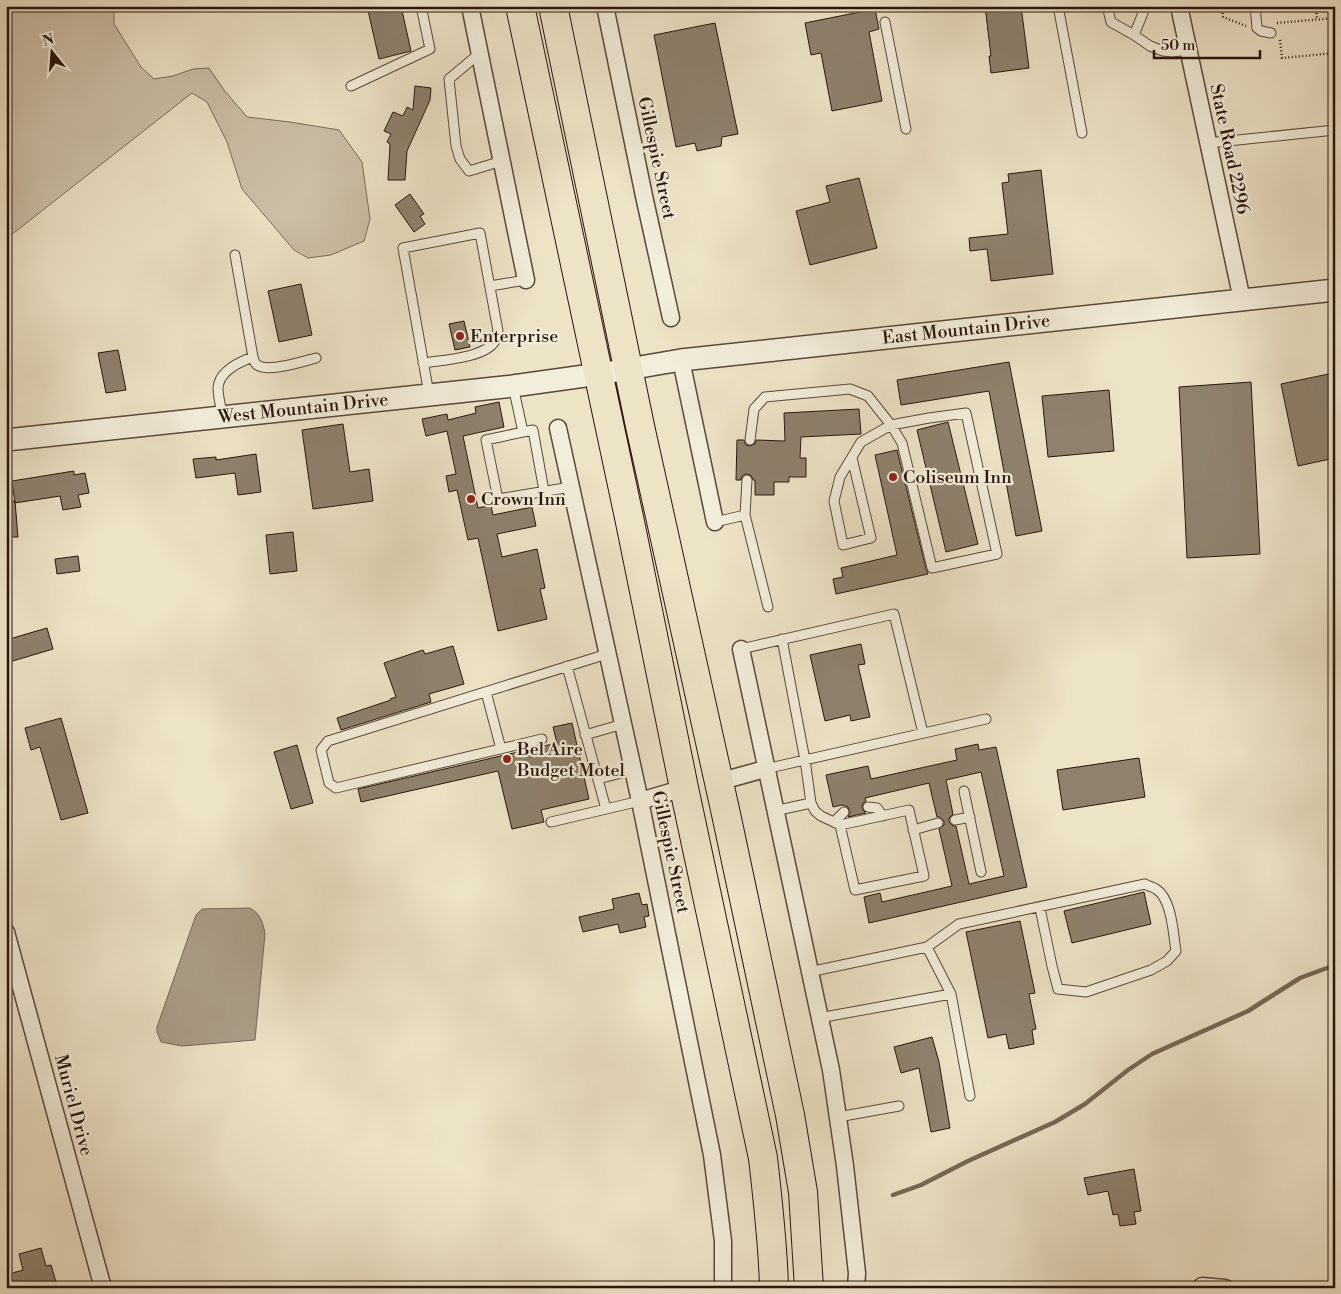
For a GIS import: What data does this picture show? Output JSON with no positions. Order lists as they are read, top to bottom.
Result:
{
  "streets": {
    "street": [
      "State Road 2296",
      "Gillespie Street",
      "East Mountain Drive",
      "West Mountain Drive",
      "Muriel Drive"
    ]
  },
  "crossings": [
    ["State Road 2296", "East Mountain Drive"],
    ["East Mountain Drive", "West Mountain Drive"]
  ],
  "places": [
    "Enterprise",
    "Coliseum Inn",
    "Crown Inn",
    "Bel Aire Budget Motel"
  ],
  "scale_bar": "50 m",
  "north": "top"
}
